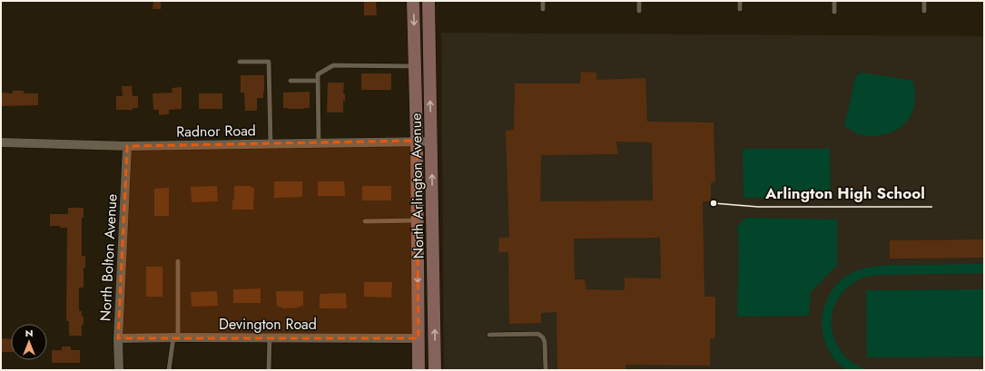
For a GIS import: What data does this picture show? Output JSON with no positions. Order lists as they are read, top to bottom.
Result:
{
  "streets": {
    "main road": ["North Arlington Avenue"],
    "street": ["Radnor Road", "North Bolton Avenue", "Devington Road"]
  },
  "crossings": [
    ["Radnor Road", "North Arlington Avenue"],
    ["Radnor Road", "North Bolton Avenue"],
    ["North Arlington Avenue", "Devington Road"],
    ["North Bolton Avenue", "Devington Road"]
  ],
  "places": ["Arlington High School"],
  "north": "top"
}
